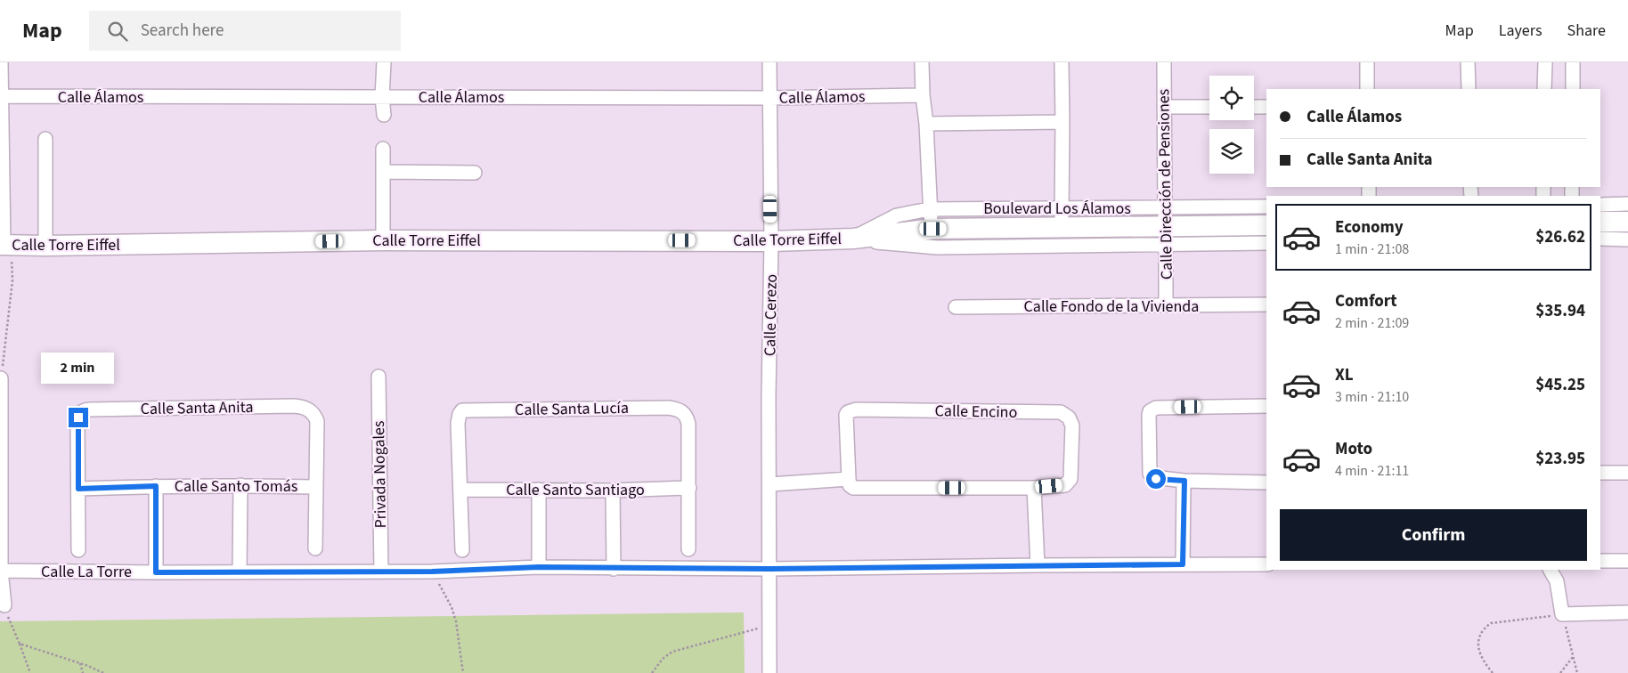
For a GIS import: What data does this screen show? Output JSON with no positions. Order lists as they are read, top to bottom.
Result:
{
  "streets": {
    "street": [
      "Calle Álamos",
      "Calle Dirección de Pensiones",
      "Boulevard Los Álamos",
      "Calle Torre Eiffel",
      "Calle Fondo de la Vivienda",
      "Calle Cerezo",
      "Calle Santa Anita",
      "Calle Santa Lucía",
      "Calle Encino",
      "Privada Nogales",
      "Calle Santo Tomás",
      "Calle Santo Santiago",
      "Calle La Torre"
    ]
  },
  "crossings": [
    ["Calle Álamos", "Calle Cerezo"],
    ["Calle Dirección de Pensiones", "Boulevard Los Álamos"],
    ["Calle Dirección de Pensiones", "Calle Fondo de la Vivienda"],
    ["Boulevard Los Álamos", "Calle Torre Eiffel"],
    ["Calle Torre Eiffel", "Calle Cerezo"],
    ["Calle Cerezo", "Calle La Torre"],
    ["Calle Santa Anita", "Calle Santo Tomás"],
    ["Calle Santa Lucía", "Calle Santo Santiago"],
    ["Privada Nogales", "Calle La Torre"]
  ],
  "page": {
    "header": "Map",
    "search": "Search here",
    "nav": ["Map", "Layers", "Share"],
    "banner": ["Calle Álamos", "Calle Santa Anita"],
    "list": [
      {
        "name": "Economy",
        "note": "1 min · 21:08",
        "value": "$26.62"
      },
      {
        "name": "Comfort",
        "note": "2 min · 21:09",
        "value": "$35.94"
      },
      {
        "name": "XL",
        "note": "3 min · 21:10",
        "value": "$45.25"
      },
      {
        "name": "Moto",
        "note": "4 min · 21:11",
        "value": "$23.95"
      }
    ],
    "bubble": "2 min",
    "buttons": "Confirm"
  }
}
